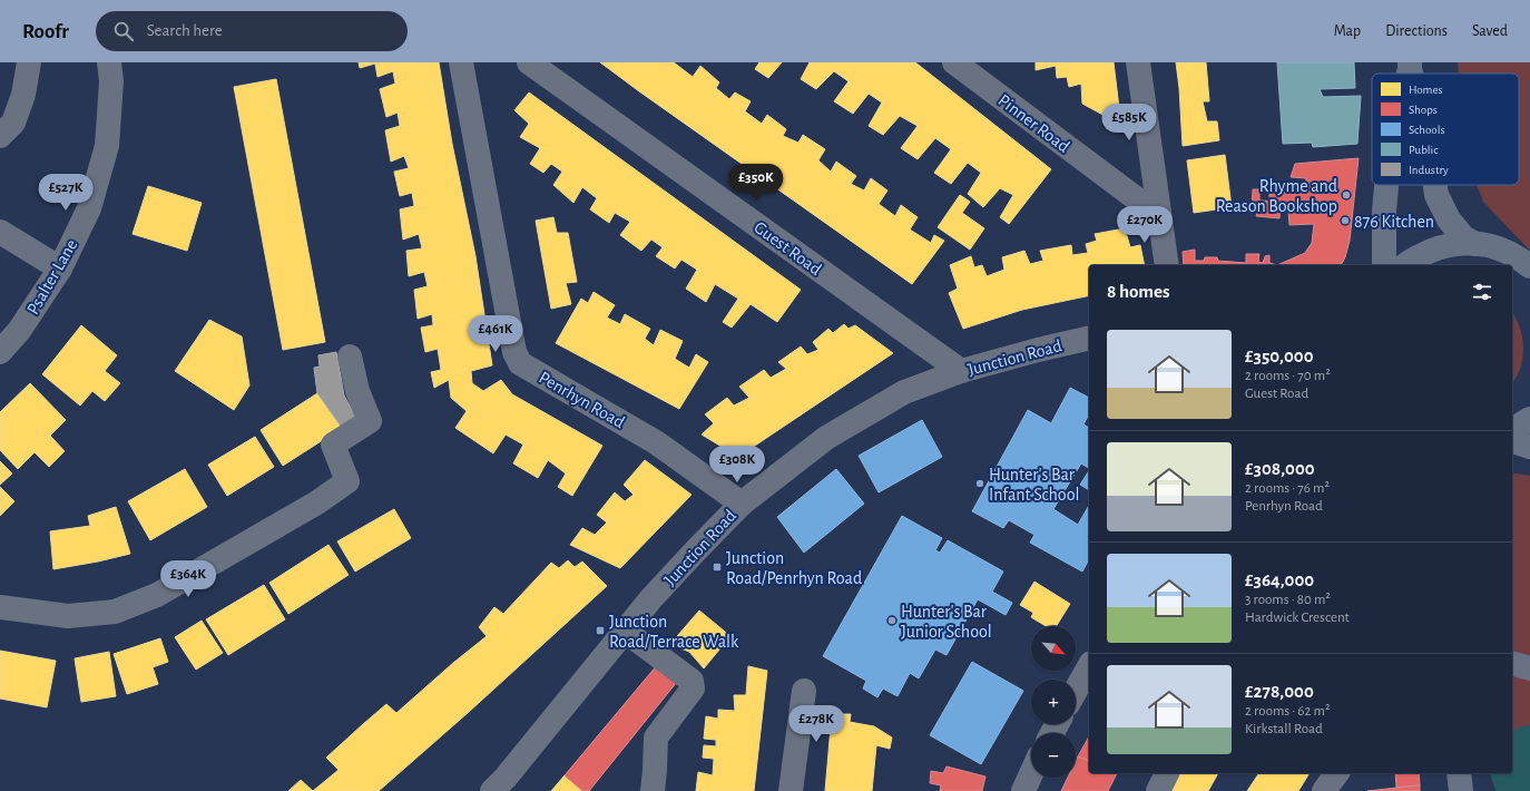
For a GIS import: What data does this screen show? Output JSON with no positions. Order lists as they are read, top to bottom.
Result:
{
  "streets": {
    "street": [
      "Pinner Road",
      "Guest Road",
      "Psalter Lane",
      "Junction Road",
      "Penrhyn Road"
    ]
  },
  "crossings": [
    ["Guest Road", "Junction Road"],
    ["Junction Road", "Penrhyn Road"]
  ],
  "places": {
    "other": [
      "Rhyme and Reason Bookshop",
      "876 Kitchen",
      "Hunter's Bar Infant School",
      "Hunter's Bar Junior School"
    ],
    "transit": ["Junction Road/Penrhyn Road", "Junction Road/Terrace Walk"]
  },
  "legend": [
    "Homes",
    "Shops",
    "Schools",
    "Public",
    "Industry"
  ],
  "north": "bottom right",
  "page": {
    "header": "Roofr",
    "search": "Search here",
    "nav": ["Map", "Directions", "Saved"],
    "price": [
      "£585K",
      "£350K",
      "£527K",
      "£270K",
      "£461K",
      "£308K",
      "£364K",
      "£278K"
    ],
    "heading": "8 homes",
    "list": [
      {
        "name": "£350,000",
        "note": "2 rooms · 70 m² · Guest Road"
      },
      {
        "name": "£308,000",
        "note": "2 rooms · 76 m² · Penrhyn Road"
      },
      {
        "name": "£364,000",
        "note": "3 rooms · 80 m² · Hardwick Crescent"
      },
      {
        "name": "£278,000",
        "note": "2 rooms · 62 m² · Kirkstall Road"
      }
    ],
    "map_buttons": ["+", "−"]
  }
}
